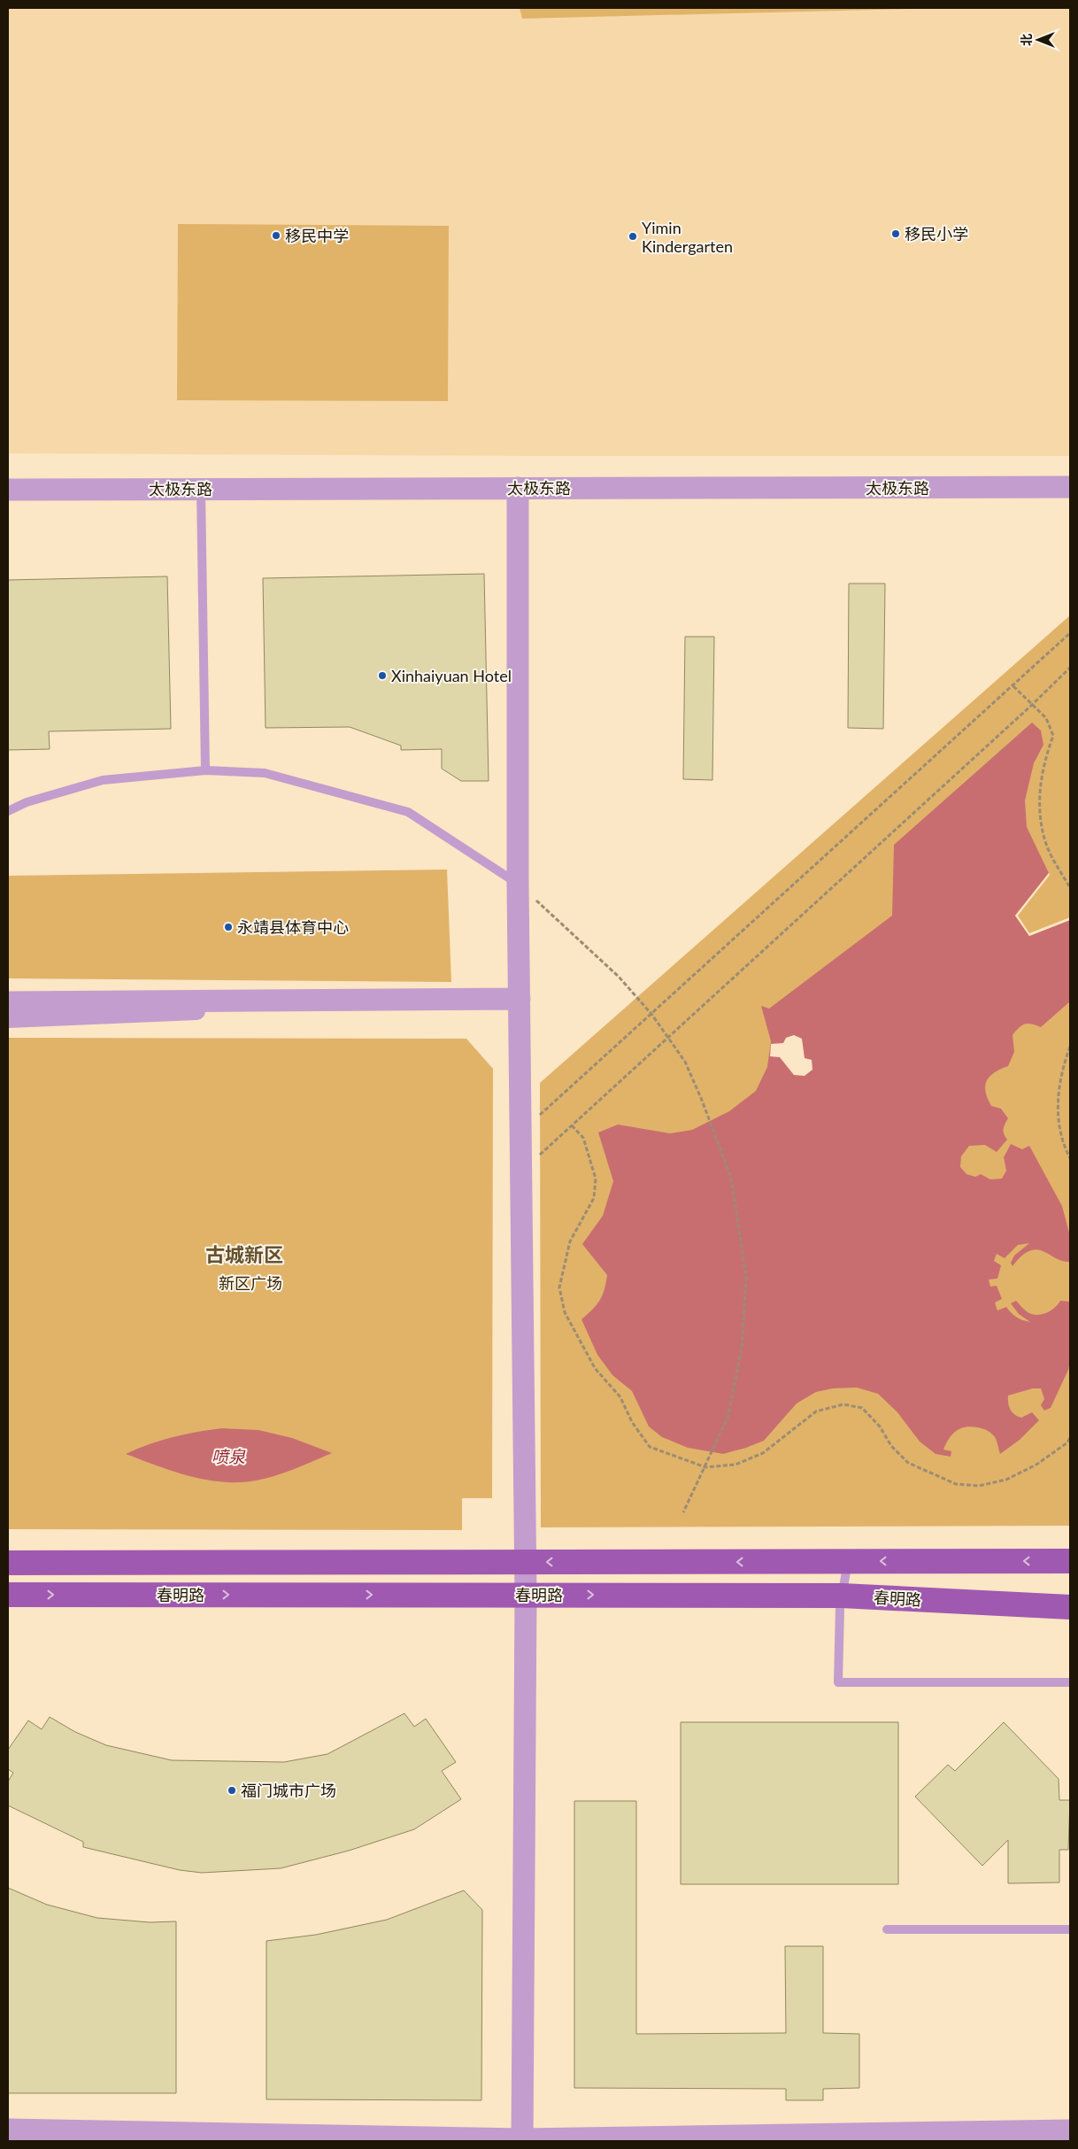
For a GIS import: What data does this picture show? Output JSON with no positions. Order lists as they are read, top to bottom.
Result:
{
  "streets": {
    "main road": ["春明路"],
    "street": ["太极东路"]
  },
  "districts": ["古城新区"],
  "water": ["喷泉"],
  "parks": ["新区广场"],
  "places": [
    "移民小学",
    "移民中学",
    "Yimin Kindergarten",
    "Xinhaiyuan Hotel",
    "永靖县体育中心",
    "福门城市广场"
  ],
  "north": "left"
}
